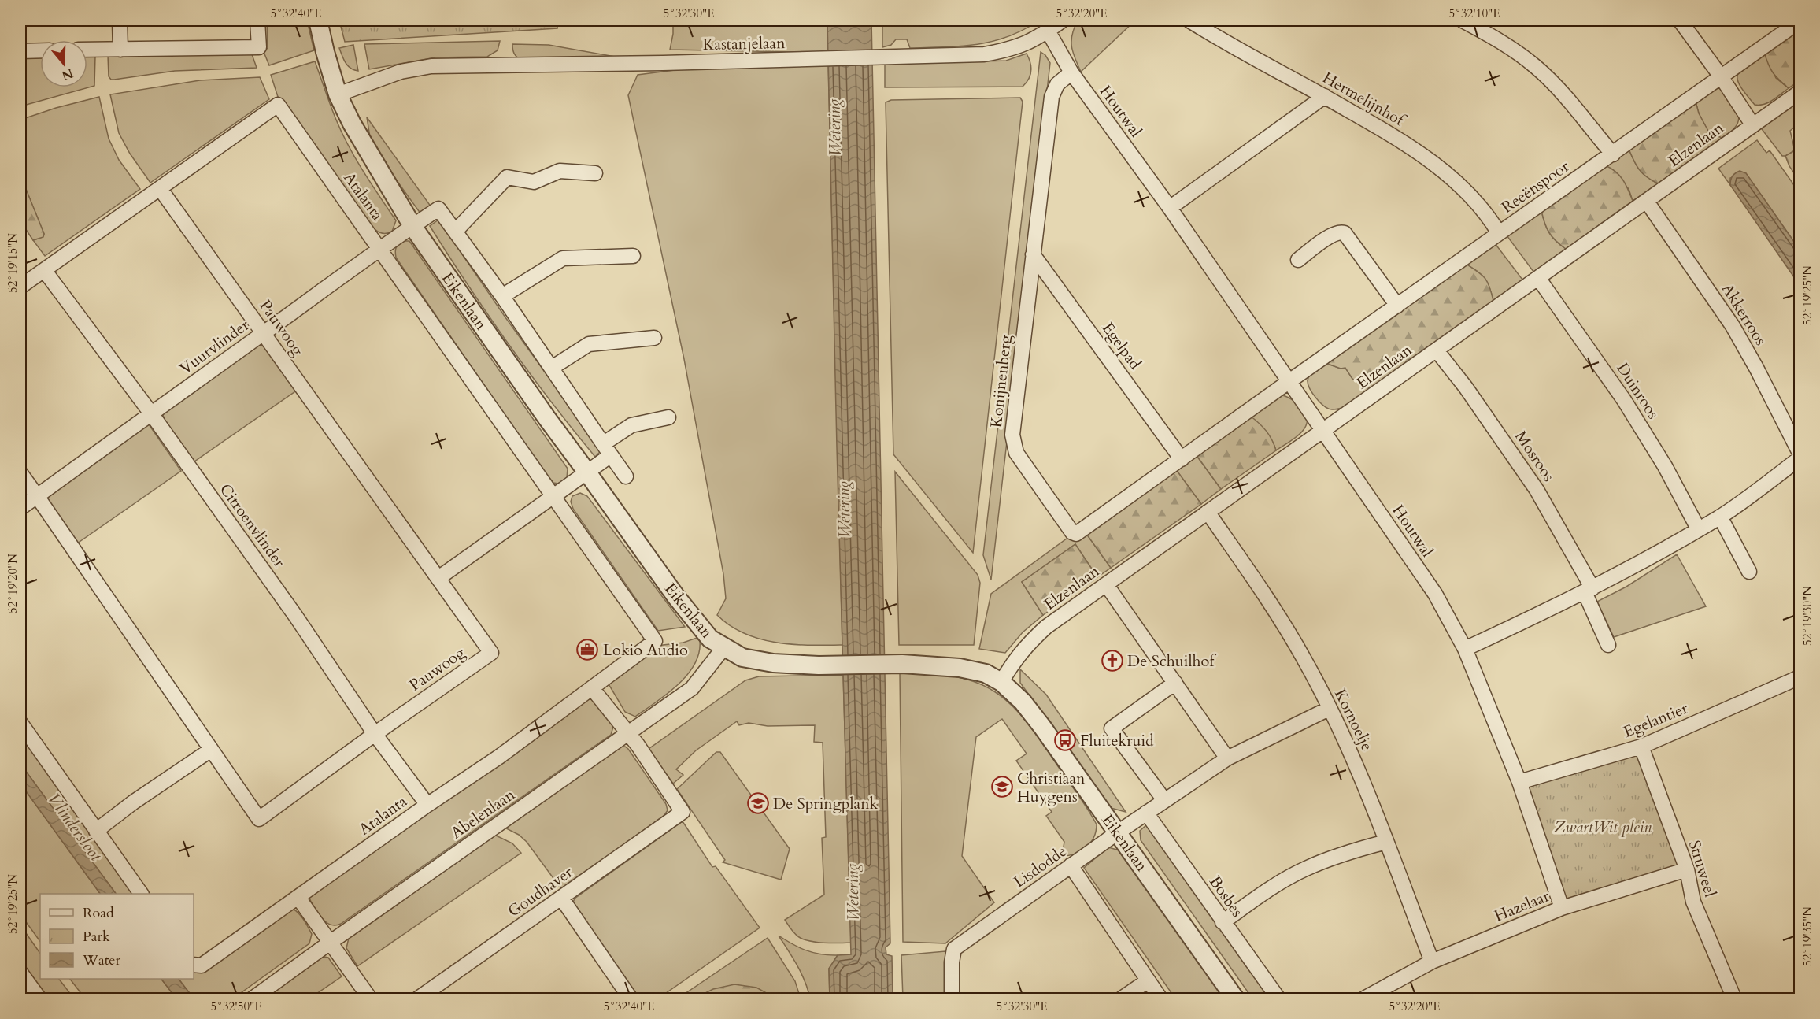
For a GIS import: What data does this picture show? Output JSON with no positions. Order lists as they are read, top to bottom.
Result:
{
  "streets": {
    "street": [
      "Kastanjelaan",
      "Hermelijnhof",
      "Houtwal",
      "Elzenlaan",
      "Reeënspoor",
      "Atalanta",
      "Eikenlaan",
      "Akkerroos",
      "Pauwoog",
      "Egelpad",
      "Vuurvlinder",
      "Konijnenberg",
      "Duinroos",
      "Mosroos",
      "Citroenvlinder",
      "Kornoelje",
      "Egelantier",
      "Abelenlaan",
      "Lisdodde",
      "Struweel",
      "Goudhaver",
      "Bosbes",
      "Hazelaar"
    ]
  },
  "crossings": [
    ["Kastanjelaan", "Houtwal"],
    ["Kastanjelaan", "Eikenlaan"],
    ["Hermelijnhof", "Reeënspoor"],
    ["Houtwal", "Elzenlaan"],
    ["Houtwal", "Reeënspoor"],
    ["Houtwal", "Konijnenberg"],
    ["Houtwal", "Egelantier"],
    ["Houtwal", "Hazelaar"],
    ["Elzenlaan", "Eikenlaan"],
    ["Elzenlaan", "Akkerroos"],
    ["Elzenlaan", "Duinroos"],
    ["Elzenlaan", "Mosroos"],
    ["Elzenlaan", "Kornoelje"],
    ["Reeënspoor", "Konijnenberg"],
    ["Atalanta", "Pauwoog"],
    ["Atalanta", "Vuurvlinder"],
    ["Atalanta", "Citroenvlinder"],
    ["Eikenlaan", "Vuurvlinder"],
    ["Eikenlaan", "Abelenlaan"],
    ["Eikenlaan", "Lisdodde"],
    ["Pauwoog", "Vuurvlinder"],
    ["Pauwoog", "Citroenvlinder"],
    ["Egelpad", "Konijnenberg"],
    ["Vuurvlinder", "Citroenvlinder"],
    ["Kornoelje", "Lisdodde"],
    ["Kornoelje", "Hazelaar"],
    ["Egelantier", "Struweel"],
    ["Abelenlaan", "Goudhaver"],
    ["Lisdodde", "Bosbes"],
    ["Struweel", "Hazelaar"]
  ],
  "water": ["Wetering", "Vlindersloot"],
  "parks": ["ZwartWit plein"],
  "places": {
    "office": ["Lokio Audio"],
    "church": ["De Schuilhof"],
    "bus stop": ["Fluitekruid"],
    "school or university": ["Christiaan Huygens", "De Springplank"]
  },
  "legend": ["Road", "Park", "Water"],
  "north": "bottom",
  "coordinates": [
    "5°32'40\"E",
    "5°32'30\"E",
    "5°32'20\"E",
    "5°32'10\"E",
    "52°19'15\"N",
    "52°19'25\"N",
    "52°19'20\"N",
    "52°19'30\"N",
    "52°19'35\"N",
    "5°32'50\"E"
  ]
}
